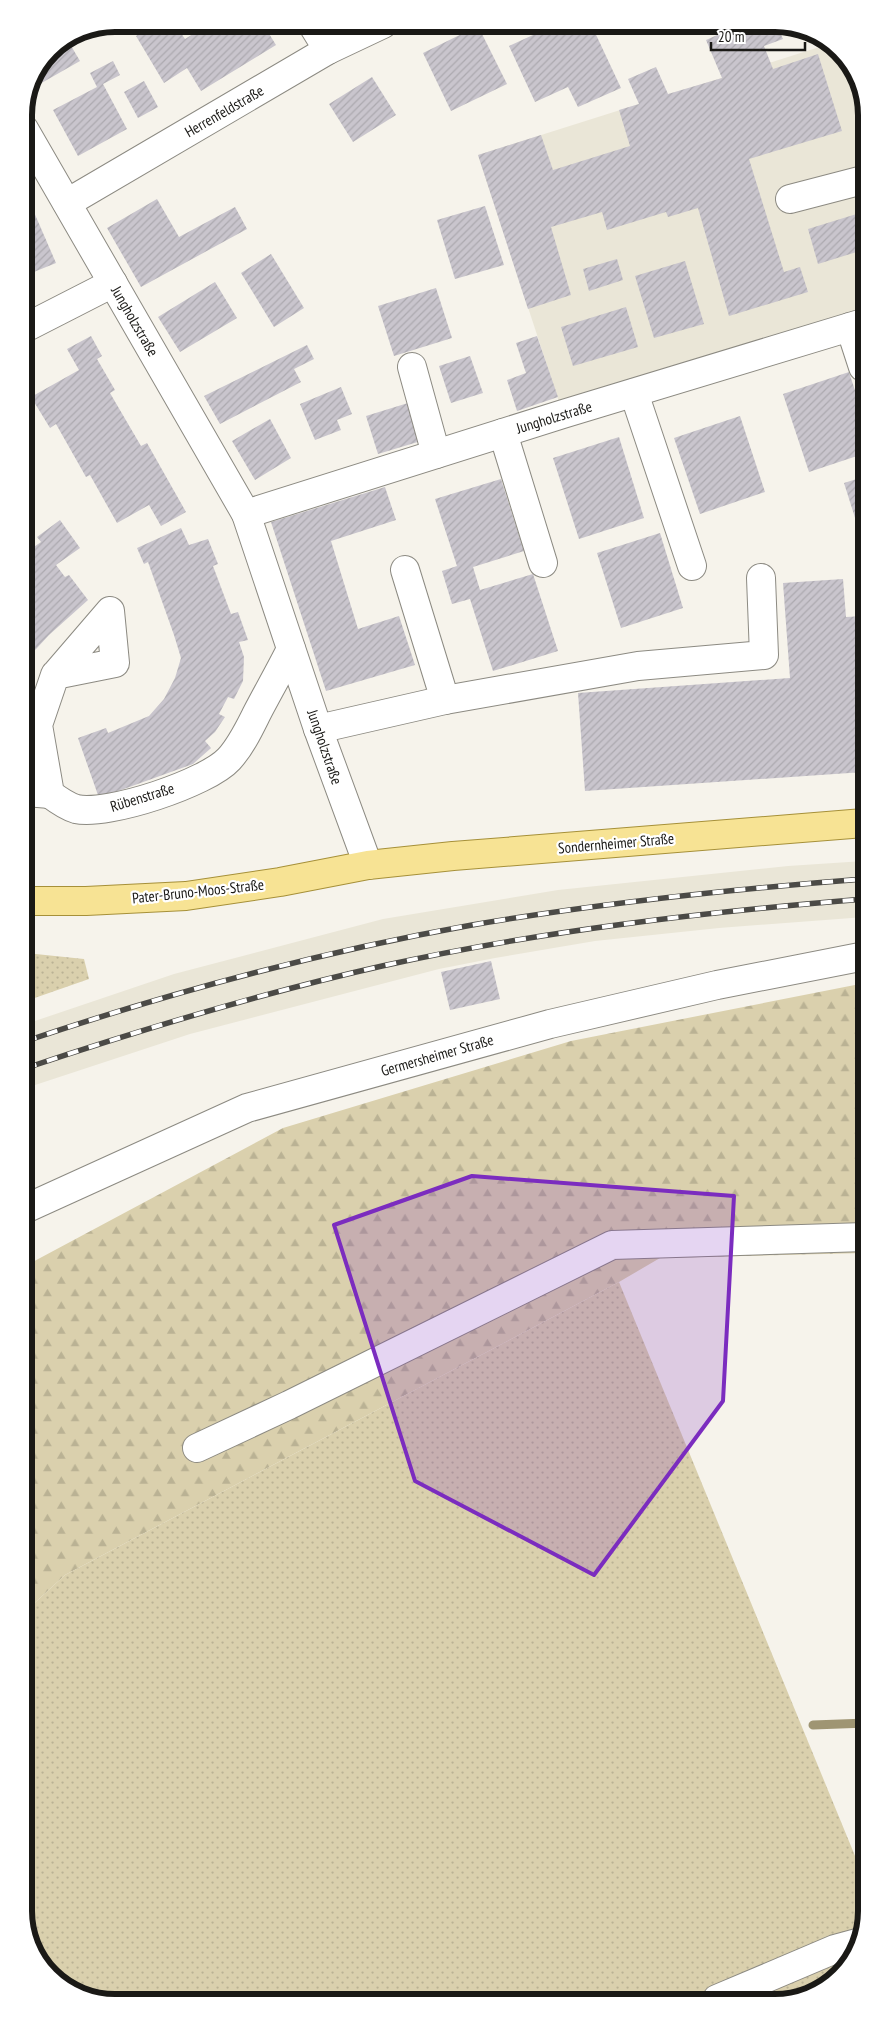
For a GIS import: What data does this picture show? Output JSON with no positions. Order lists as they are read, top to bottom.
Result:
{
  "streets": {
    "main road": ["Sondernheimer Straße", "Pater-Bruno-Moos-Straße"],
    "street": [
      "Herrenfeldstraße",
      "Jungholzstraße",
      "Rübenstraße",
      "Germersheimer Straße"
    ]
  },
  "crossings": [
    ["Herrenfeldstraße", "Jungholzstraße"],
    ["Jungholzstraße", "Rübenstraße"],
    ["Jungholzstraße", "Sondernheimer Straße"],
    ["Jungholzstraße", "Pater-Bruno-Moos-Straße"],
    ["Sondernheimer Straße", "Pater-Bruno-Moos-Straße"]
  ],
  "scale_bar": "20 m"
}
